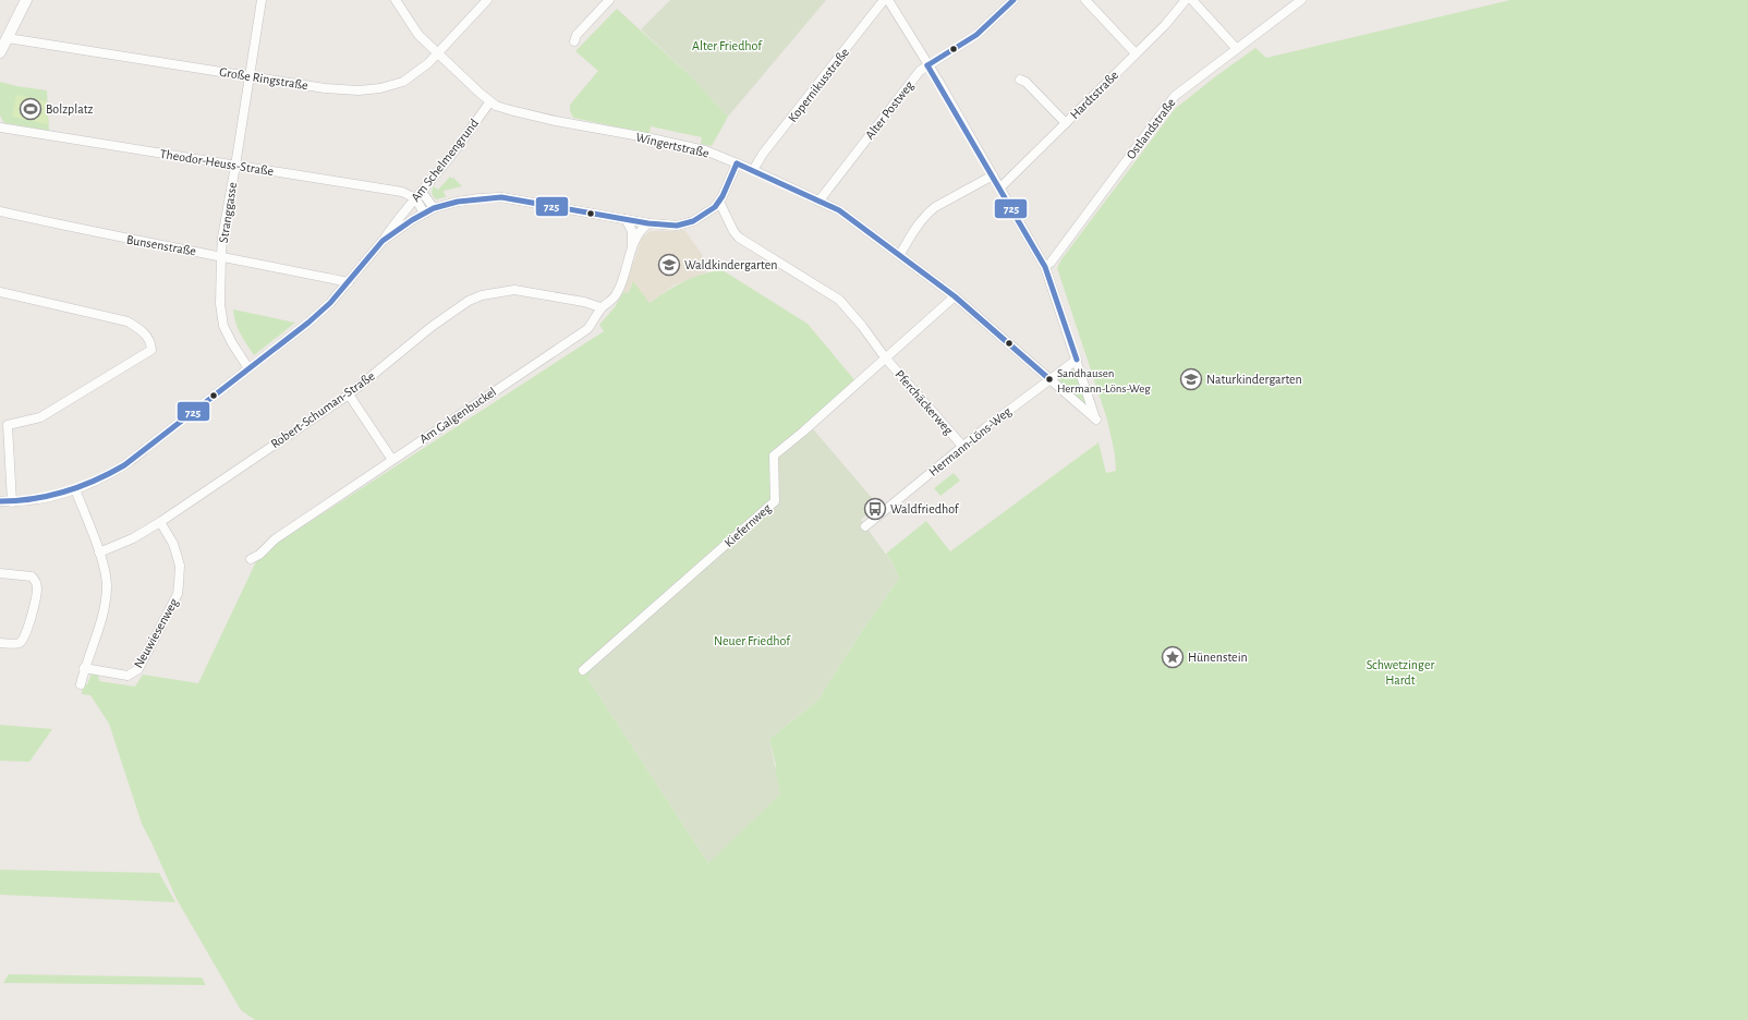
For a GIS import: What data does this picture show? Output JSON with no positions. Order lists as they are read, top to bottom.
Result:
{
  "streets": {
    "street": [
      "Große Ringstraße",
      "Kopernikusstraße",
      "Hardtstraße",
      "Alter Postweg",
      "Ostlandstraße",
      "Wingertstraße",
      "Am Schelmengrund",
      "Theodor-Heuss-Straße",
      "Stranggasse",
      "Bunsenstraße",
      "Pferchäckerweg",
      "Robert-Schuman-Straße",
      "Am Galgenbuckel",
      "Hermann-Löns-Weg",
      "Kiefernweg",
      "Neuwiesenweg"
    ]
  },
  "crossings": [
    ["Große Ringstraße", "Wingertstraße"],
    ["Große Ringstraße", "Stranggasse"],
    ["Kopernikusstraße", "Wingertstraße"],
    ["Alter Postweg", "Wingertstraße"],
    ["Wingertstraße", "Am Schelmengrund"],
    ["Wingertstraße", "Hermann-Löns-Weg"],
    ["Wingertstraße", "Kiefernweg"],
    ["Am Schelmengrund", "Theodor-Heuss-Straße"],
    ["Theodor-Heuss-Straße", "Stranggasse"],
    ["Stranggasse", "Bunsenstraße"],
    ["Pferchäckerweg", "Hermann-Löns-Weg"],
    ["Pferchäckerweg", "Kiefernweg"],
    ["Robert-Schuman-Straße", "Am Galgenbuckel"],
    ["Robert-Schuman-Straße", "Neuwiesenweg"]
  ],
  "parks": ["Alter Friedhof", "Neuer Friedhof", "Schwetzinger Hardt"],
  "places": {
    "sports": ["Bolzplatz"],
    "school or university": ["Waldkindergarten", "Naturkindergarten"],
    "other": ["Sandhausen Hermann-Löns-Weg"],
    "bus stop": ["Waldfriedhof"],
    "place": ["Hünenstein"]
  },
  "lines": ["transit line 725"]
}
